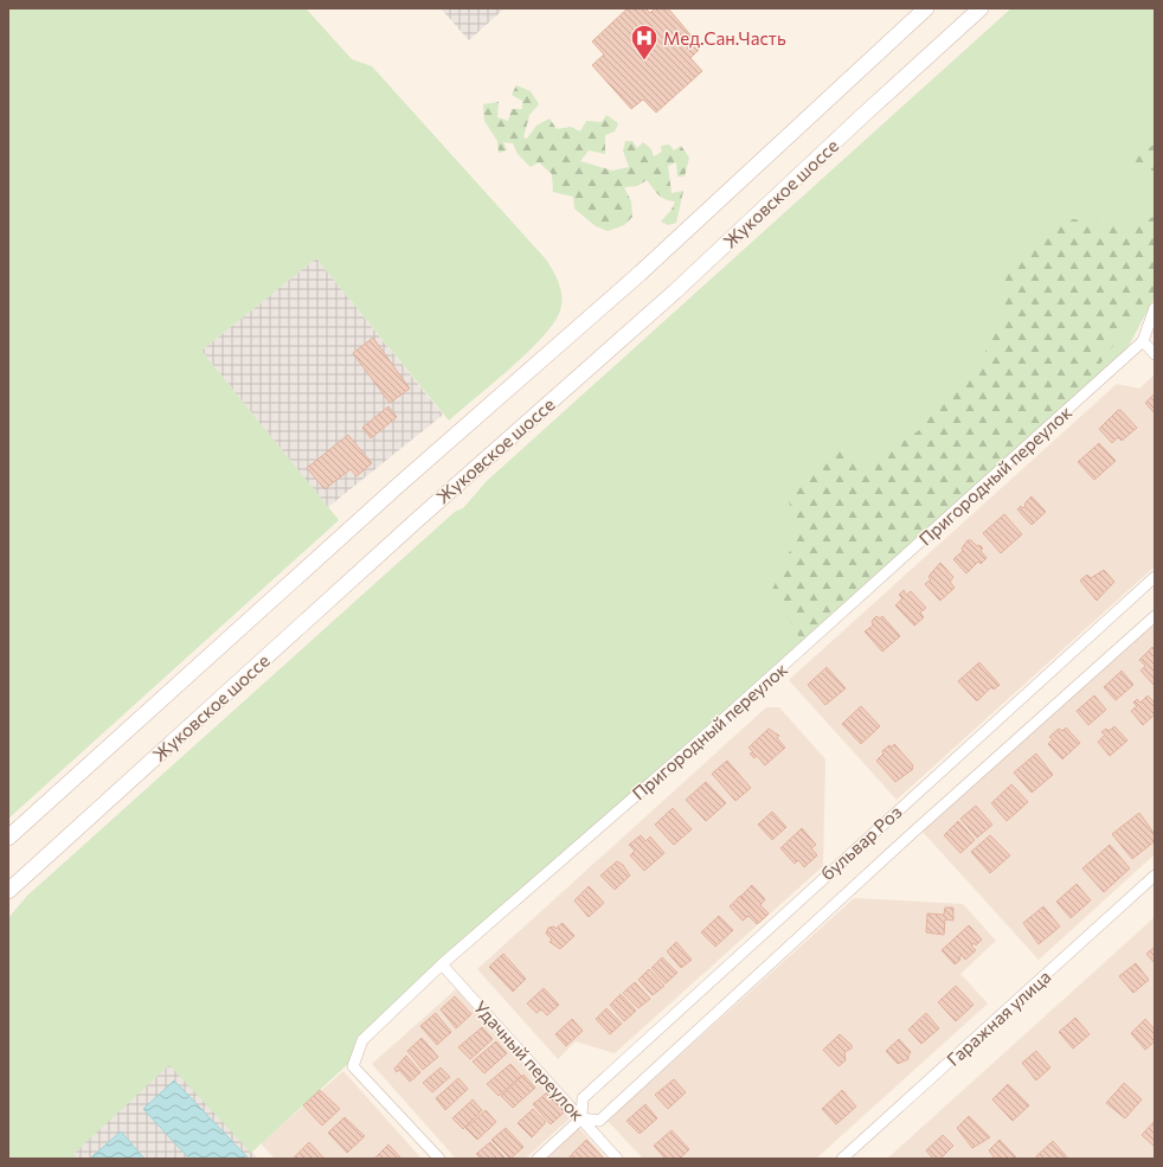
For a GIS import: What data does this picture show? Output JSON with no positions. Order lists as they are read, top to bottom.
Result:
{
  "streets": {
    "main road": ["Жуковское шоссе"],
    "street": [
      "Пригородный переулок",
      "бульвар Роз",
      "Гаражная улица",
      "Удачный переулок"
    ]
  },
  "crossings": [
    ["Пригородный переулок", "Удачный переулок"],
    ["бульвар Роз", "Удачный переулок"]
  ],
  "places": {
    "hospital": ["Мед.Сан.Часть"]
  }
}
